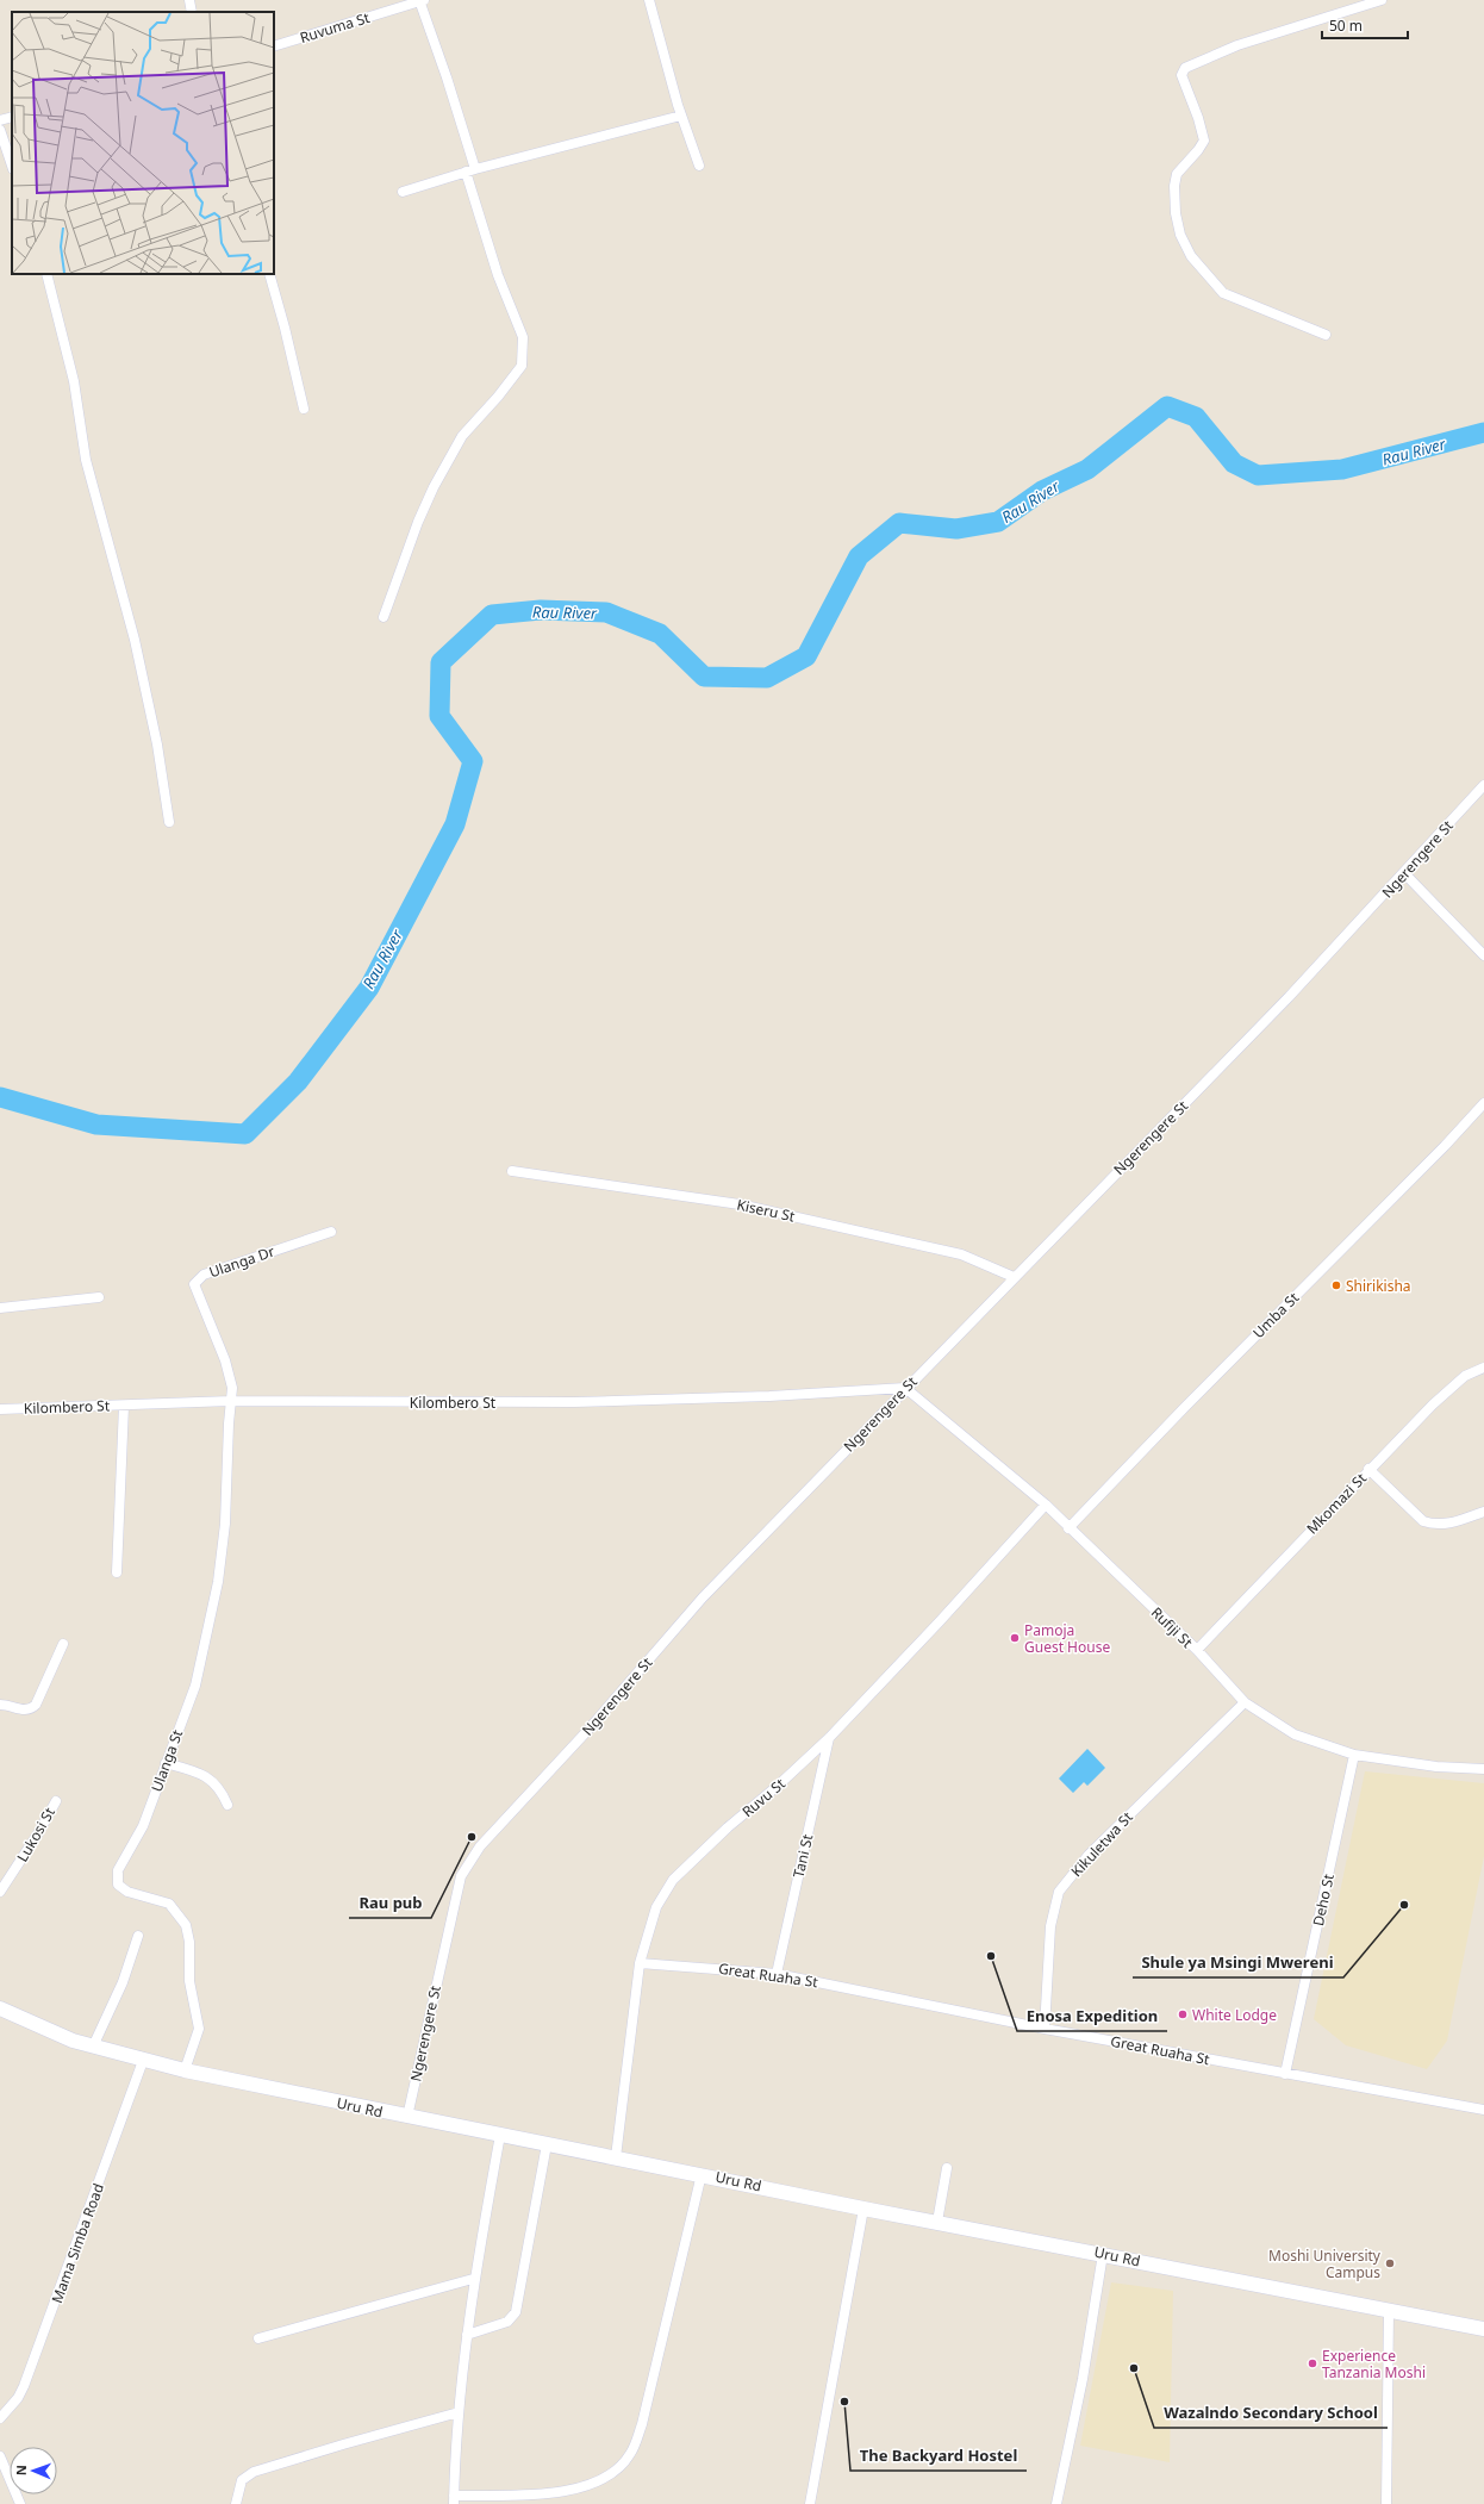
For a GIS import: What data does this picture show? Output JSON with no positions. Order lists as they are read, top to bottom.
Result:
{
  "streets": {
    "street": [
      "Ruvuma St",
      "Ngerengere St",
      "Kiseru St",
      "Ulanga Dr",
      "Umba St",
      "Kilombero St",
      "Mkomazi St",
      "Rufiji St",
      "Ulanga St",
      "Ruvu St",
      "Lukosi St",
      "Kikuletwa St",
      "Tani St",
      "Deho St",
      "Great Ruaha St",
      "Uru Rd",
      "Mama Simba Road"
    ]
  },
  "crossings": [
    ["Ngerengere St", "Kiseru St"],
    ["Ngerengere St", "Kilombero St"],
    ["Ngerengere St", "Rufiji St"],
    ["Ngerengere St", "Uru Rd"],
    ["Ulanga Dr", "Kilombero St"],
    ["Ulanga Dr", "Ulanga St"],
    ["Umba St", "Rufiji St"],
    ["Kilombero St", "Rufiji St"],
    ["Kilombero St", "Ulanga St"],
    ["Mkomazi St", "Rufiji St"],
    ["Rufiji St", "Ruvu St"],
    ["Rufiji St", "Kikuletwa St"],
    ["Rufiji St", "Deho St"],
    ["Ulanga St", "Uru Rd"],
    ["Ruvu St", "Tani St"],
    ["Ruvu St", "Great Ruaha St"],
    ["Ruvu St", "Uru Rd"],
    ["Kikuletwa St", "Great Ruaha St"],
    ["Tani St", "Great Ruaha St"],
    ["Deho St", "Great Ruaha St"],
    ["Uru Rd", "Mama Simba Road"]
  ],
  "water": ["Rau River"],
  "places": [
    "Shirikisha",
    "Pamoja Guest House",
    "Rau pub",
    "Shule ya Msingi Mwereni",
    "Enosa Expedition",
    "White Lodge",
    "Moshi University Campus",
    "Experience Tanzania Moshi",
    "Wazalndo Secondary School",
    "The Backyard Hostel"
  ],
  "scale_bar": "50 m",
  "north": "left"
}
